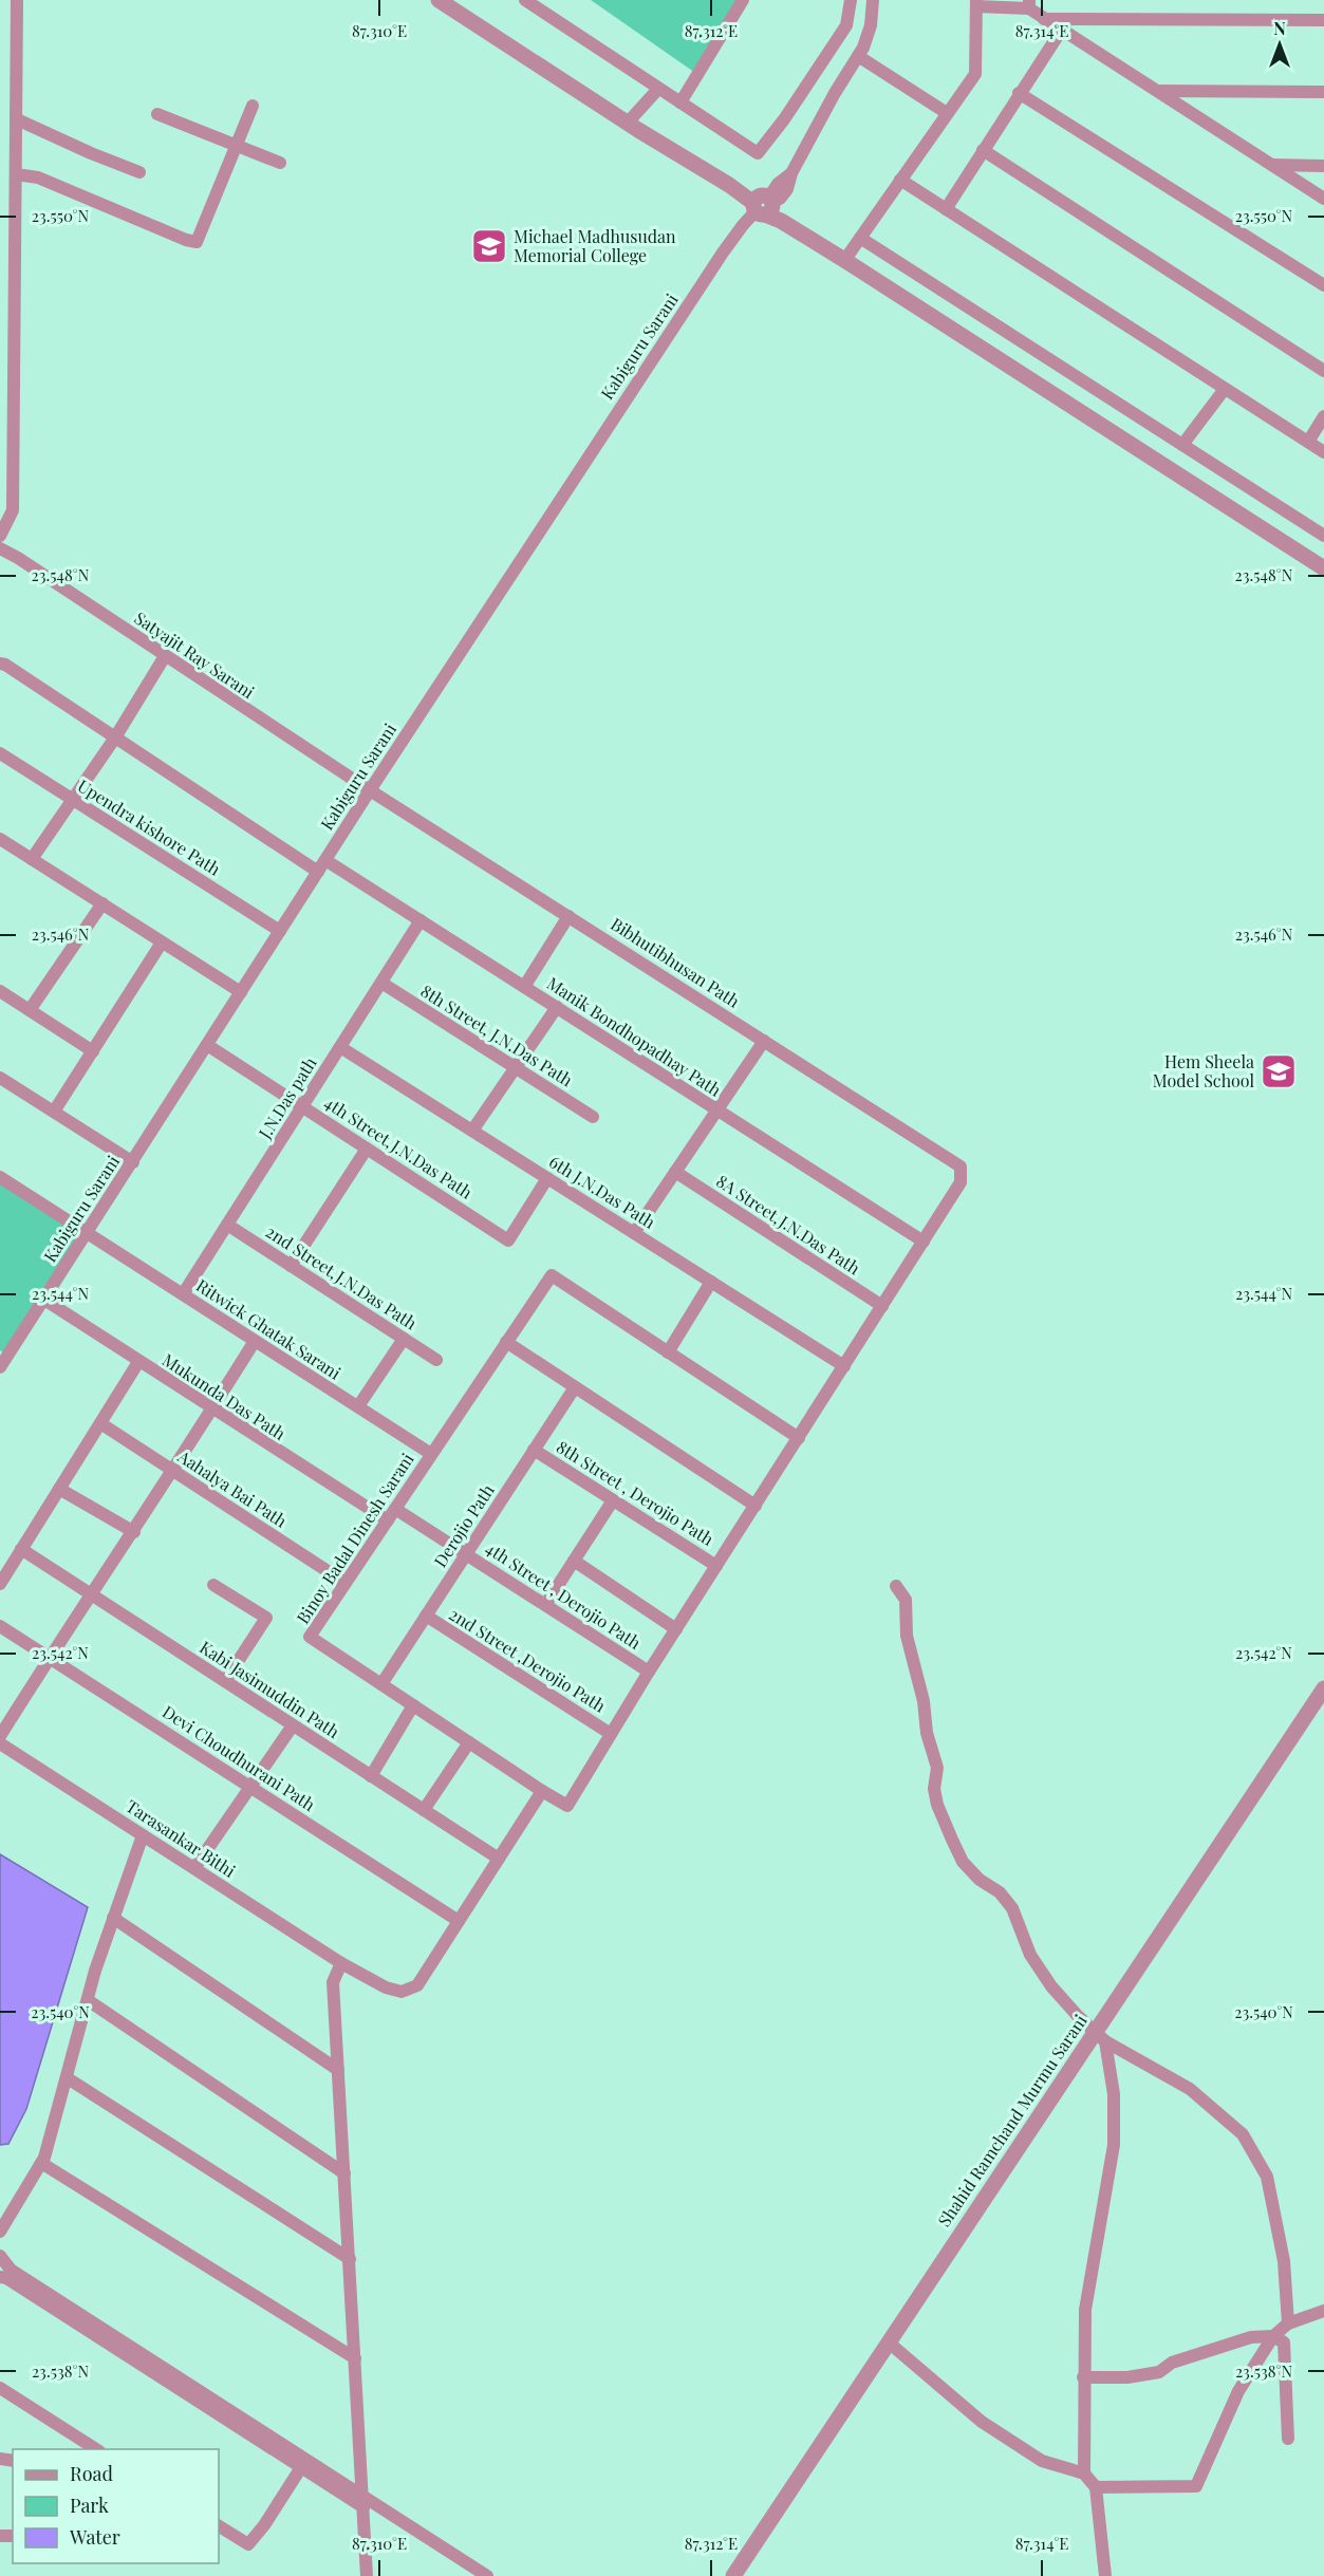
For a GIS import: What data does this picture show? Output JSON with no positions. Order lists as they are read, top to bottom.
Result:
{
  "streets": {
    "street": [
      "Kabiguru Sarani",
      "Satyajit Ray Sarani",
      "Upendra kishore Path",
      "Bibhutibhusan Path",
      "8th Street, J.N.Das Path",
      "Manik Bondhopadhay Path",
      "J.N.Das path",
      "4th Street,J.N.Das Path",
      "6th J.N.Das Path",
      "8A Street,J.N.Das Path",
      "2nd Street,J.N.Das Path",
      "Ritwick Ghatak Sarani",
      "Mukunda Das Path",
      "Aahalya Bai Path",
      "8th Street , Derojio Path",
      "Derojio Path",
      "Binoy Badal Dinesh Sarani",
      "4th Street , Derojio Path",
      "2nd Street ,Derojio Path",
      "Kabi Jasimuddin Path",
      "Devi Choudhurani Path",
      "Tarasankar Bithi",
      "Shahid Ramchand Murmu Sarani"
    ]
  },
  "crossings": [
    ["Kabiguru Sarani", "Satyajit Ray Sarani"],
    ["Kabiguru Sarani", "Upendra kishore Path"],
    ["Kabiguru Sarani", "Bibhutibhusan Path"],
    ["Kabiguru Sarani", "Manik Bondhopadhay Path"],
    ["Kabiguru Sarani", "4th Street,J.N.Das Path"],
    ["Kabiguru Sarani", "Ritwick Ghatak Sarani"],
    ["Kabiguru Sarani", "Mukunda Das Path"],
    ["Satyajit Ray Sarani", "Bibhutibhusan Path"],
    ["Bibhutibhusan Path", "Manik Bondhopadhay Path"],
    ["8th Street, J.N.Das Path", "J.N.Das path"],
    ["Manik Bondhopadhay Path", "J.N.Das path"],
    ["J.N.Das path", "4th Street,J.N.Das Path"],
    ["J.N.Das path", "6th J.N.Das Path"],
    ["J.N.Das path", "2nd Street,J.N.Das Path"],
    ["J.N.Das path", "Ritwick Ghatak Sarani"],
    ["4th Street,J.N.Das Path", "6th J.N.Das Path"],
    ["Ritwick Ghatak Sarani", "Binoy Badal Dinesh Sarani"],
    ["Mukunda Das Path", "Binoy Badal Dinesh Sarani"],
    ["Aahalya Bai Path", "Binoy Badal Dinesh Sarani"],
    ["8th Street , Derojio Path", "Derojio Path"],
    ["Derojio Path", "Binoy Badal Dinesh Sarani"],
    ["Derojio Path", "4th Street , Derojio Path"],
    ["Derojio Path", "2nd Street ,Derojio Path"],
    ["Binoy Badal Dinesh Sarani", "4th Street , Derojio Path"],
    ["Binoy Badal Dinesh Sarani", "2nd Street ,Derojio Path"]
  ],
  "places": {
    "school or university": ["Michael Madhusudan Memorial College", "Hem Sheela Model School"]
  },
  "legend": ["Road", "Park", "Water"],
  "north": "top",
  "coordinates": [
    "87.310°E",
    "87.312°E",
    "87.314°E",
    "23.550°N",
    "23.548°N",
    "23.546°N",
    "23.544°N",
    "23.542°N",
    "23.540°N",
    "23.538°N"
  ]
}
